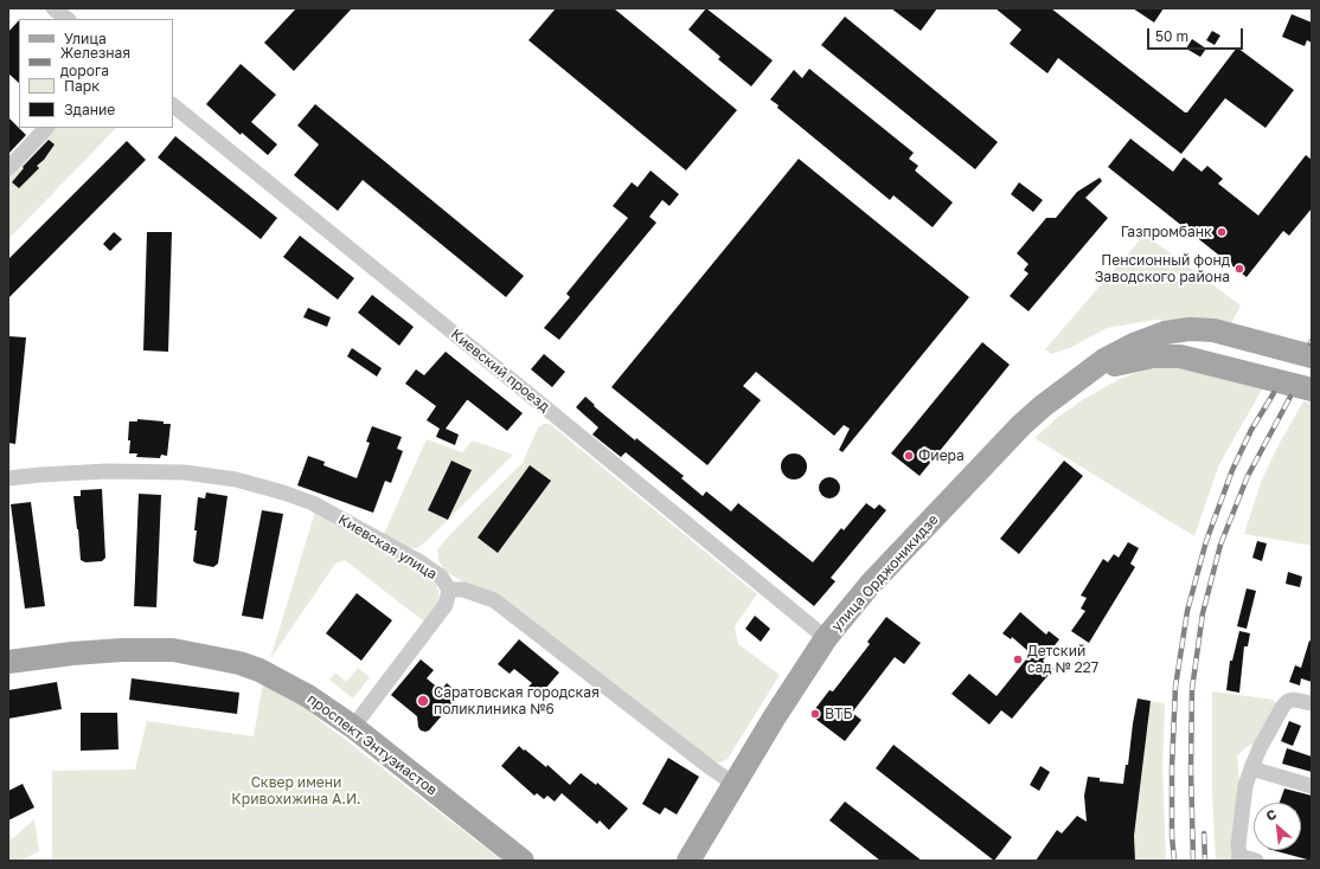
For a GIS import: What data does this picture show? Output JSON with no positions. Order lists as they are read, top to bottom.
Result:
{
  "streets": {
    "main road": ["улица Орджоникидзе", "проспект Энтузиастов"],
    "street": ["Киевский проезд", "Киевская улица"]
  },
  "crossings": [
    ["Киевский проезд", "улица Орджоникидзе"],
    ["Киевская улица", "улица Орджоникидзе"]
  ],
  "parks": ["Сквер имени Кривохижина А.И."],
  "places": [
    "Газпромбанк",
    "Пенсионный фонд Заводского района",
    "Фиера",
    "Детский сад № 227",
    "Саратовская городская поликлиника №6",
    "ВТБ"
  ],
  "legend": [
    "Улица",
    "Железная дорога",
    "Парк",
    "Здание"
  ],
  "scale_bar": "50 m",
  "north": "top left"
}
